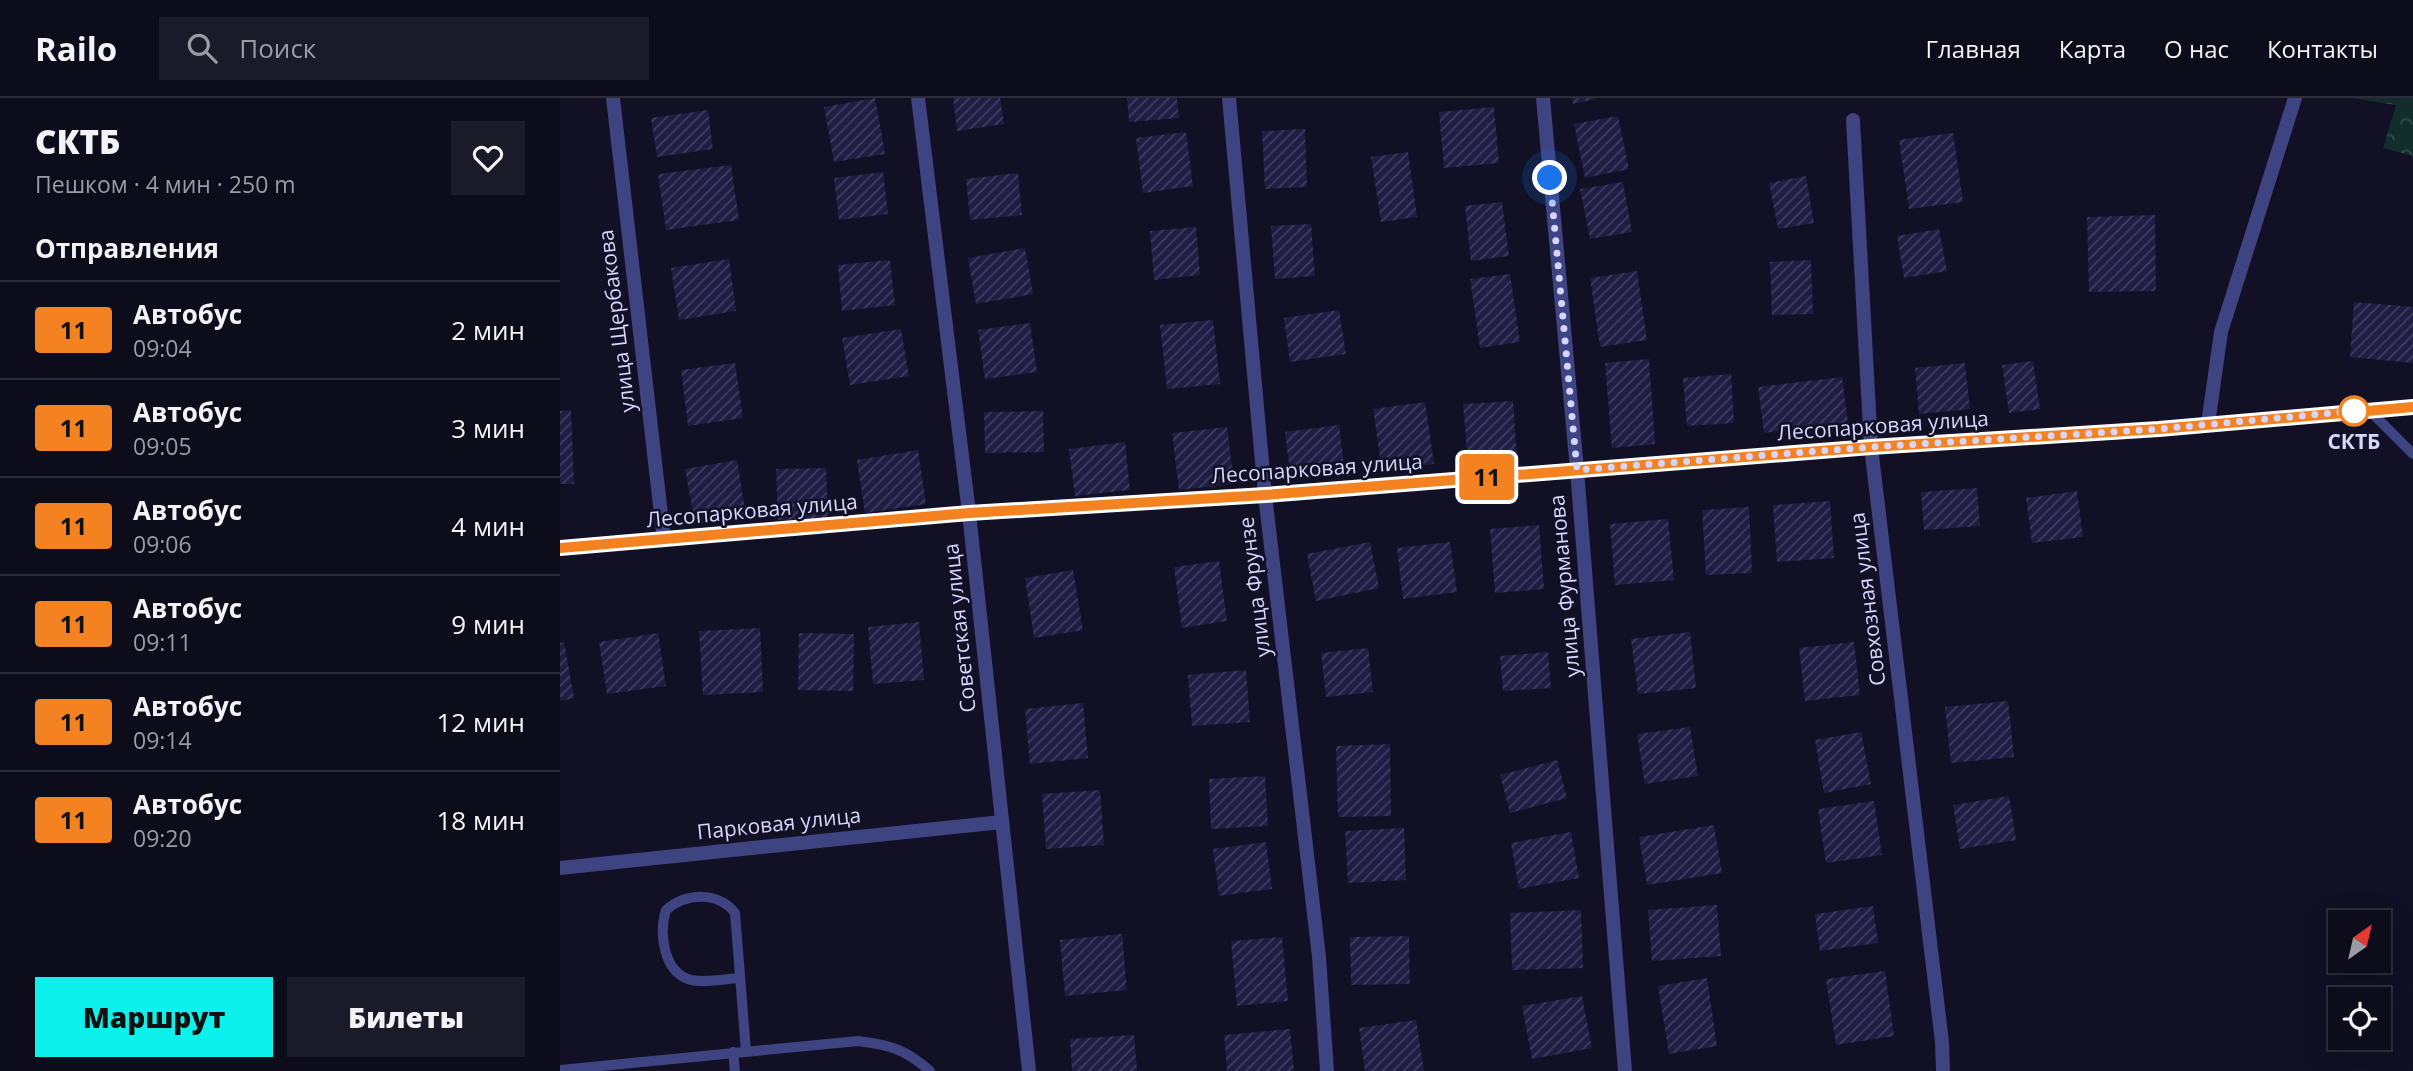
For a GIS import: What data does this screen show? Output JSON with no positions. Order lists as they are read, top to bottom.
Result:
{
  "streets": {
    "street": [
      "улица Щербакова",
      "Лесопарковая улица",
      "улица Фурманова",
      "улица Фрунзе",
      "Совхозная улица",
      "Советская улица",
      "Парковая улица"
    ]
  },
  "crossings": [
    ["улица Щербакова", "Лесопарковая улица"],
    ["Лесопарковая улица", "улица Фурманова"],
    ["Лесопарковая улица", "улица Фрунзе"],
    ["Лесопарковая улица", "Совхозная улица"],
    ["Лесопарковая улица", "Советская улица"],
    ["Советская улица", "Парковая улица"]
  ],
  "places": ["СКТБ"],
  "lines": ["bus line 11"],
  "north": "top right",
  "page": {
    "header": "Railo",
    "search": "Поиск",
    "nav": [
      "Главная",
      "Карта",
      "О нас",
      "Контакты"
    ],
    "heading": [
      ["СКТБ", "Пешком · 4 мин · 250 m"],
      "Отправления"
    ],
    "on_map": "11",
    "list": [
      {
        "mark": "11",
        "name": "Автобус",
        "note": "09:04",
        "value": "2 мин"
      },
      {
        "mark": "11",
        "name": "Автобус",
        "note": "09:05",
        "value": "3 мин"
      },
      {
        "mark": "11",
        "name": "Автобус",
        "note": "09:06",
        "value": "4 мин"
      },
      {
        "mark": "11",
        "name": "Автобус",
        "note": "09:11",
        "value": "9 мин"
      },
      {
        "mark": "11",
        "name": "Автобус",
        "note": "09:14",
        "value": "12 мин"
      },
      {
        "mark": "11",
        "name": "Автобус",
        "note": "09:20",
        "value": "18 мин"
      }
    ],
    "buttons": ["Маршрут", "Билеты"]
  }
}
